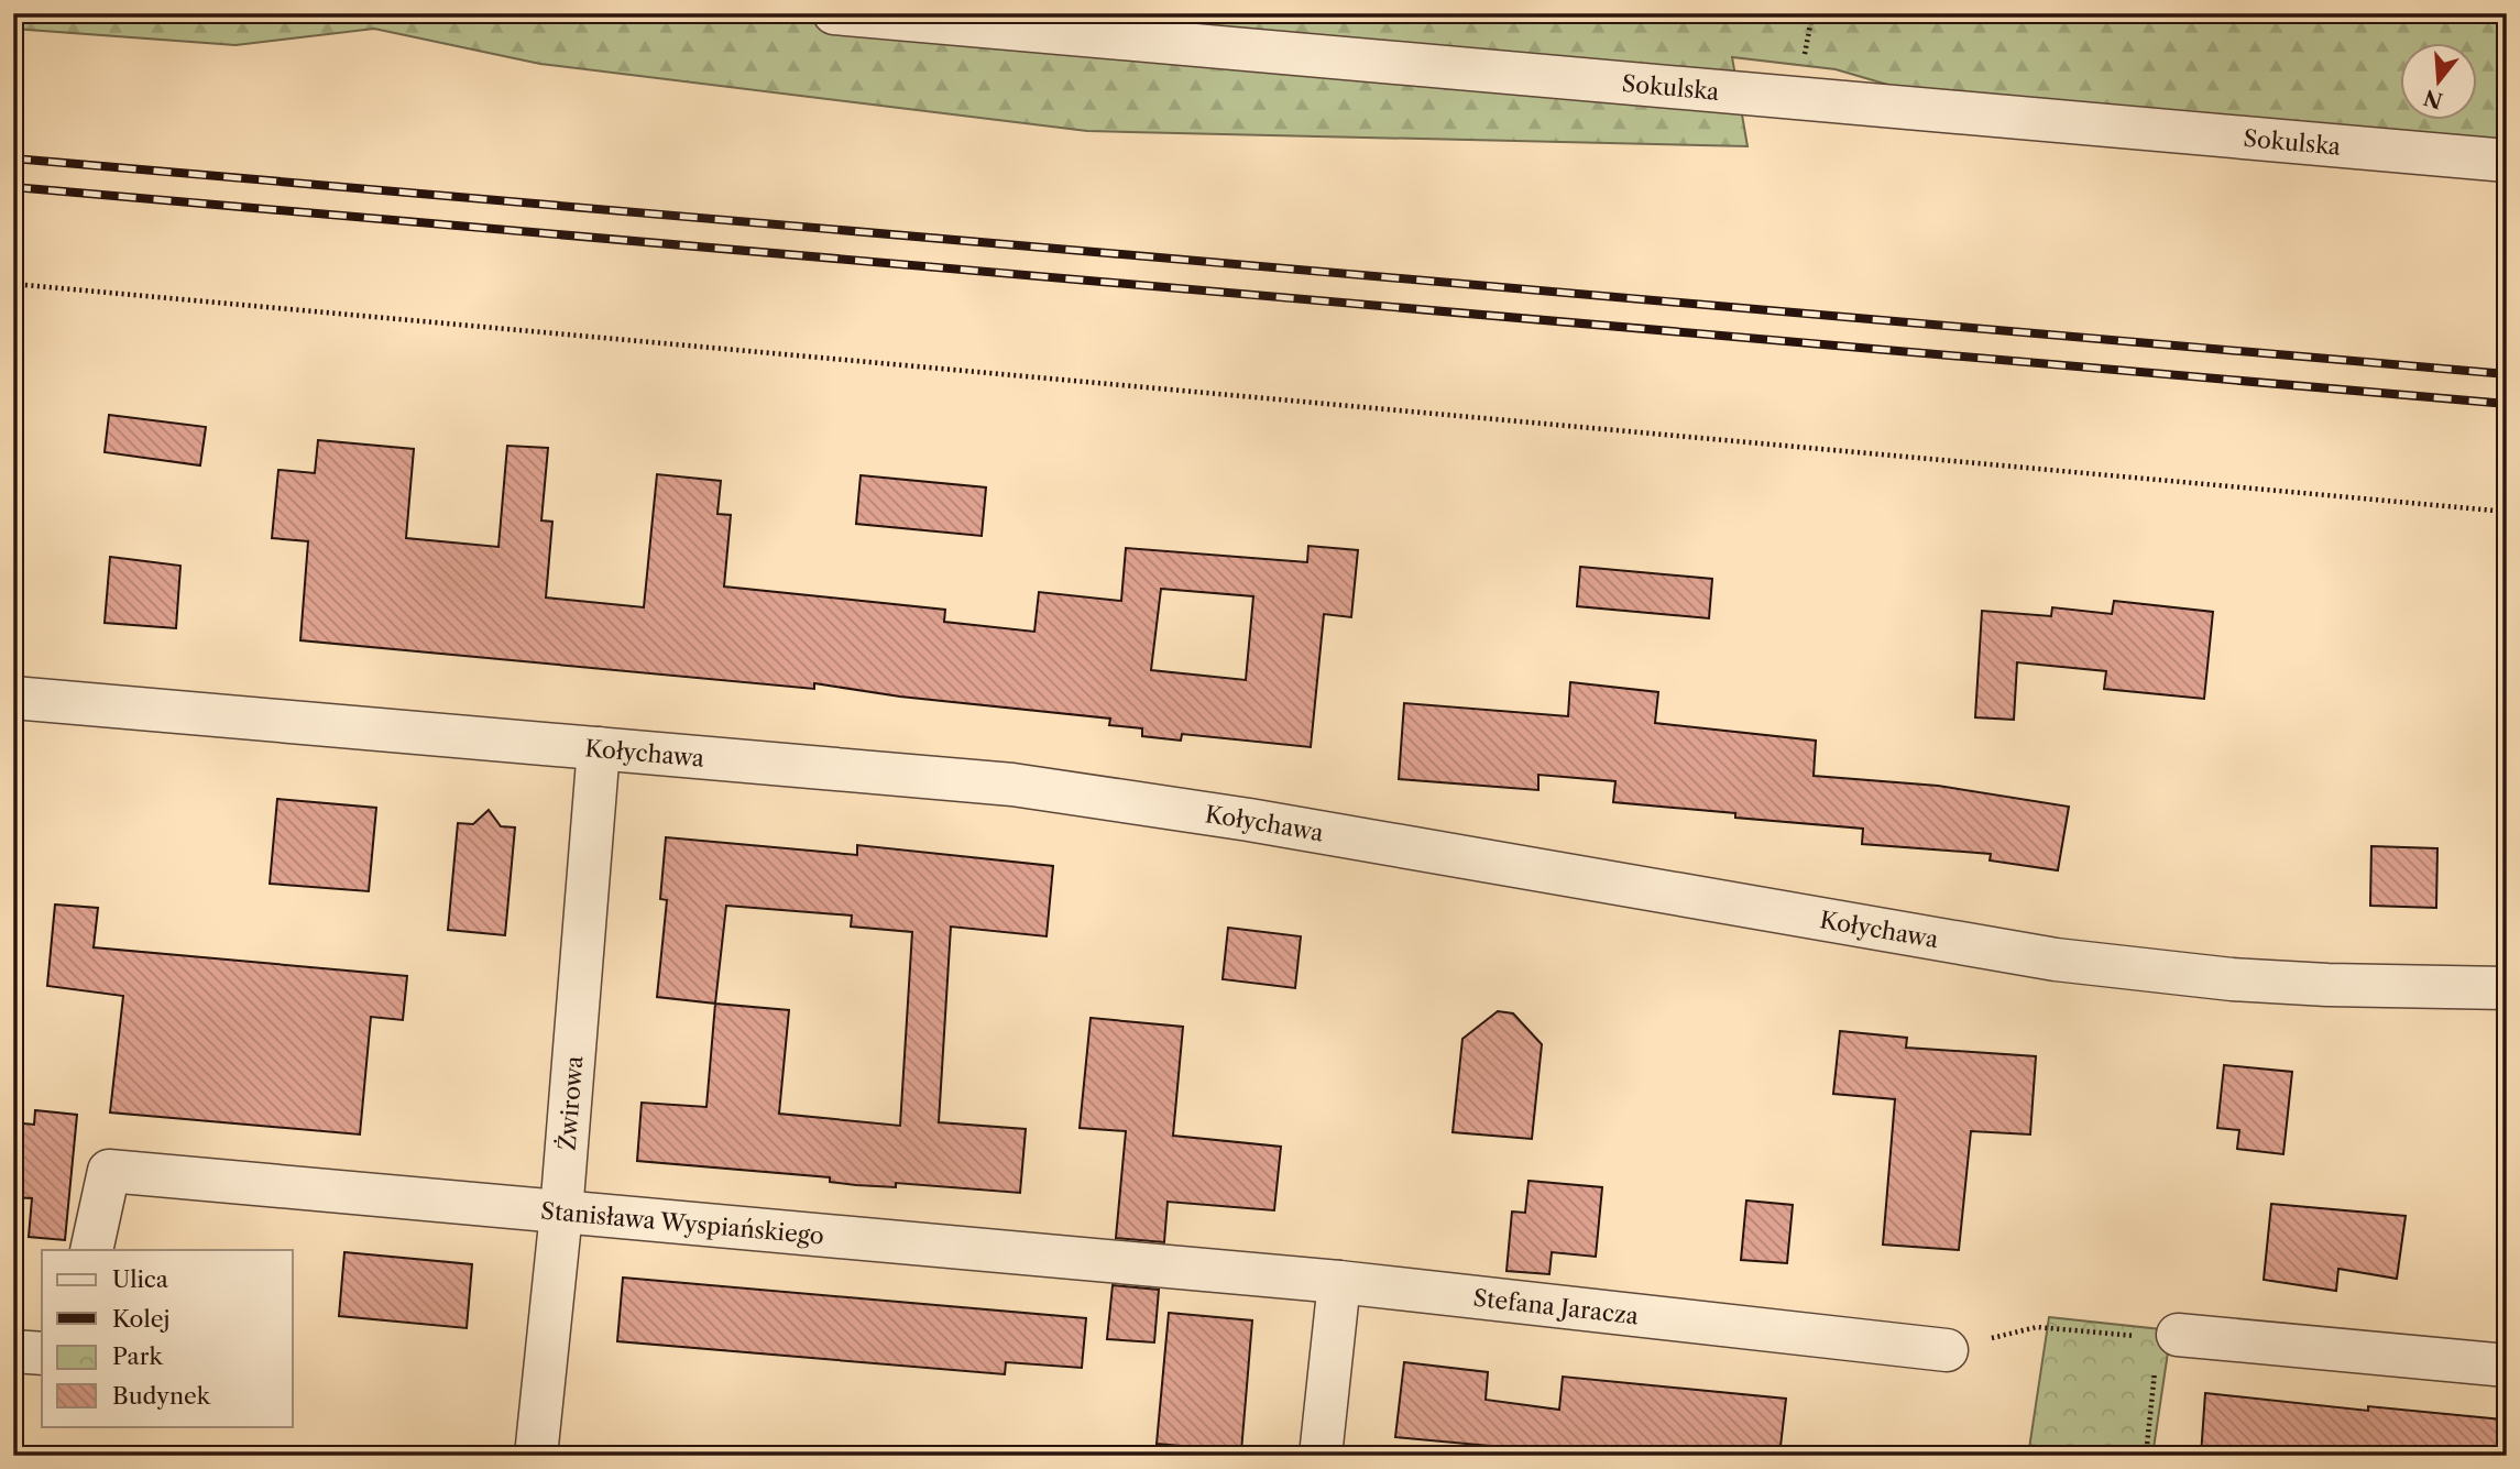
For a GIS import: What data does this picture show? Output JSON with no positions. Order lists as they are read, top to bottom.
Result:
{
  "streets": {
    "street": [
      "Sokulska",
      "Kołychawa",
      "Żwirowa",
      "Stanisława Wyspiańskiego",
      "Stefana Jaracza"
    ]
  },
  "crossings": [
    ["Kołychawa", "Żwirowa"],
    ["Żwirowa", "Stanisława Wyspiańskiego"],
    ["Stanisława Wyspiańskiego", "Stefana Jaracza"]
  ],
  "legend": [
    "Ulica",
    "Kolej",
    "Park",
    "Budynek"
  ],
  "north": "bottom"
}
